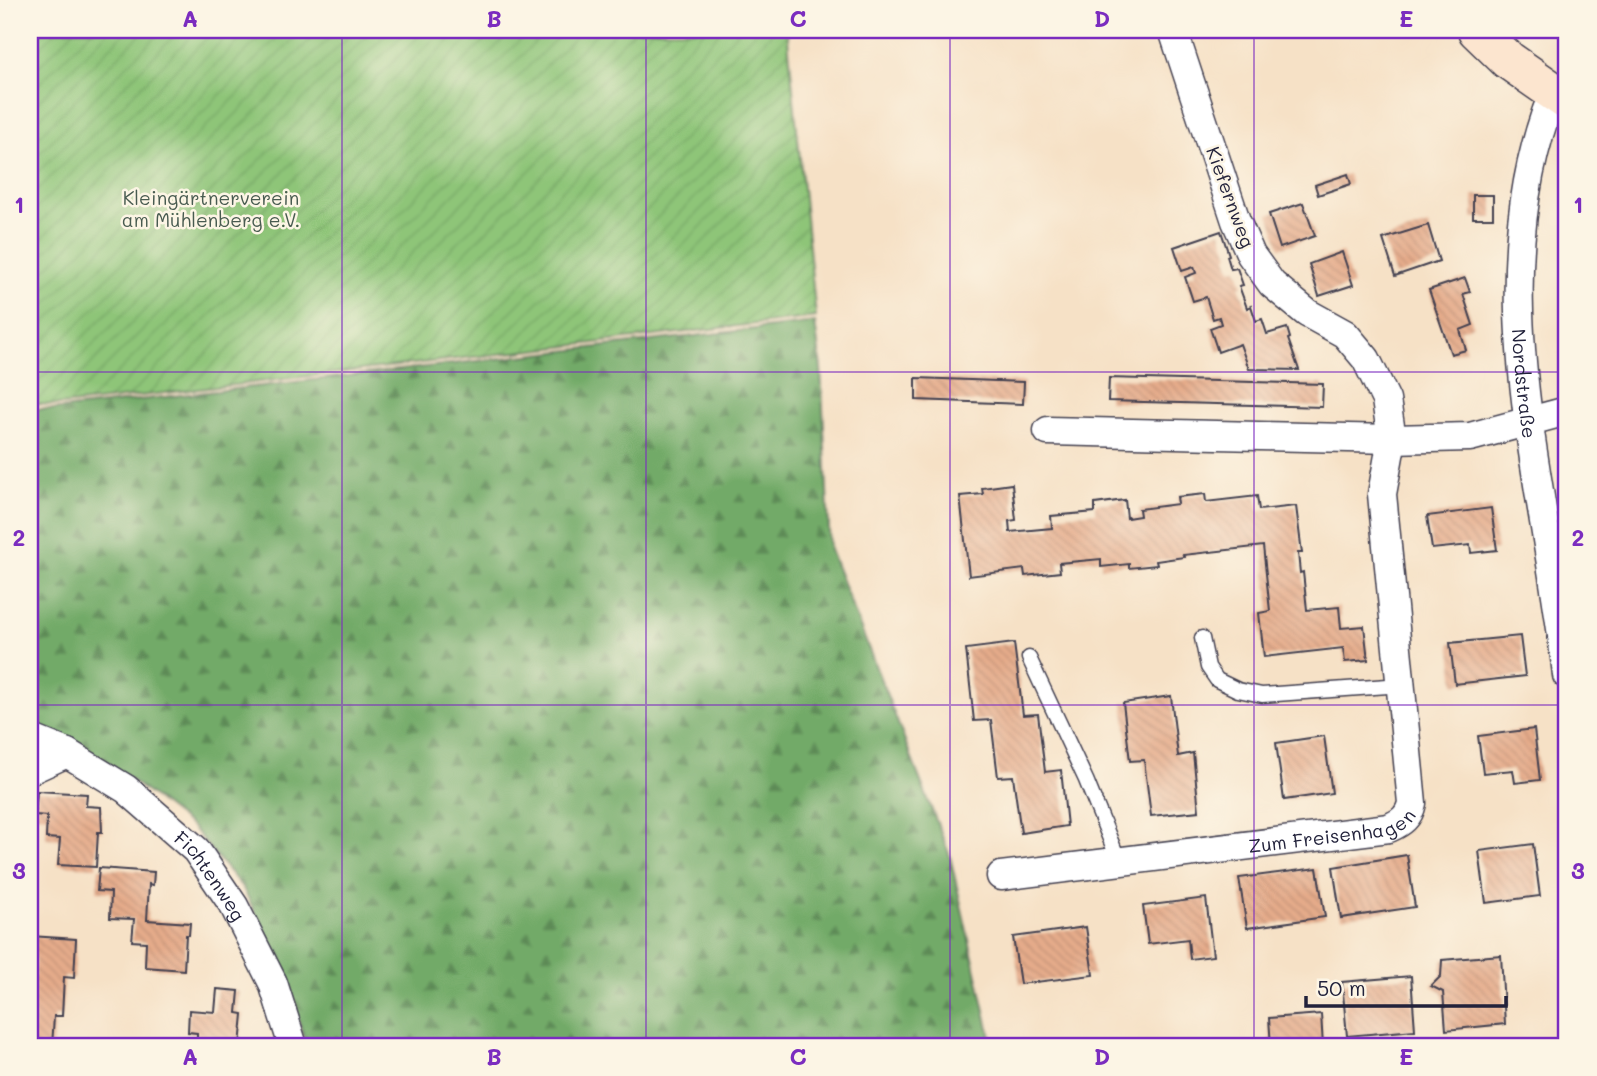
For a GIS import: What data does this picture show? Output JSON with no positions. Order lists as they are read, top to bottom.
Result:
{
  "streets": {
    "street": [
      "Kiefernweg",
      "Nordstraße",
      "Zum Freisenhagen",
      "Fichtenweg"
    ]
  },
  "crossings": [
    ["Kiefernweg", "Zum Freisenhagen"]
  ],
  "parks": ["Kleingärtnerverein am Mühlenberg e.V."],
  "scale_bar": "50 m",
  "grid": {
    "columns": [
      "A",
      "B",
      "C",
      "D",
      "E"
    ],
    "rows": ["1", "2", "3"]
  }
}
